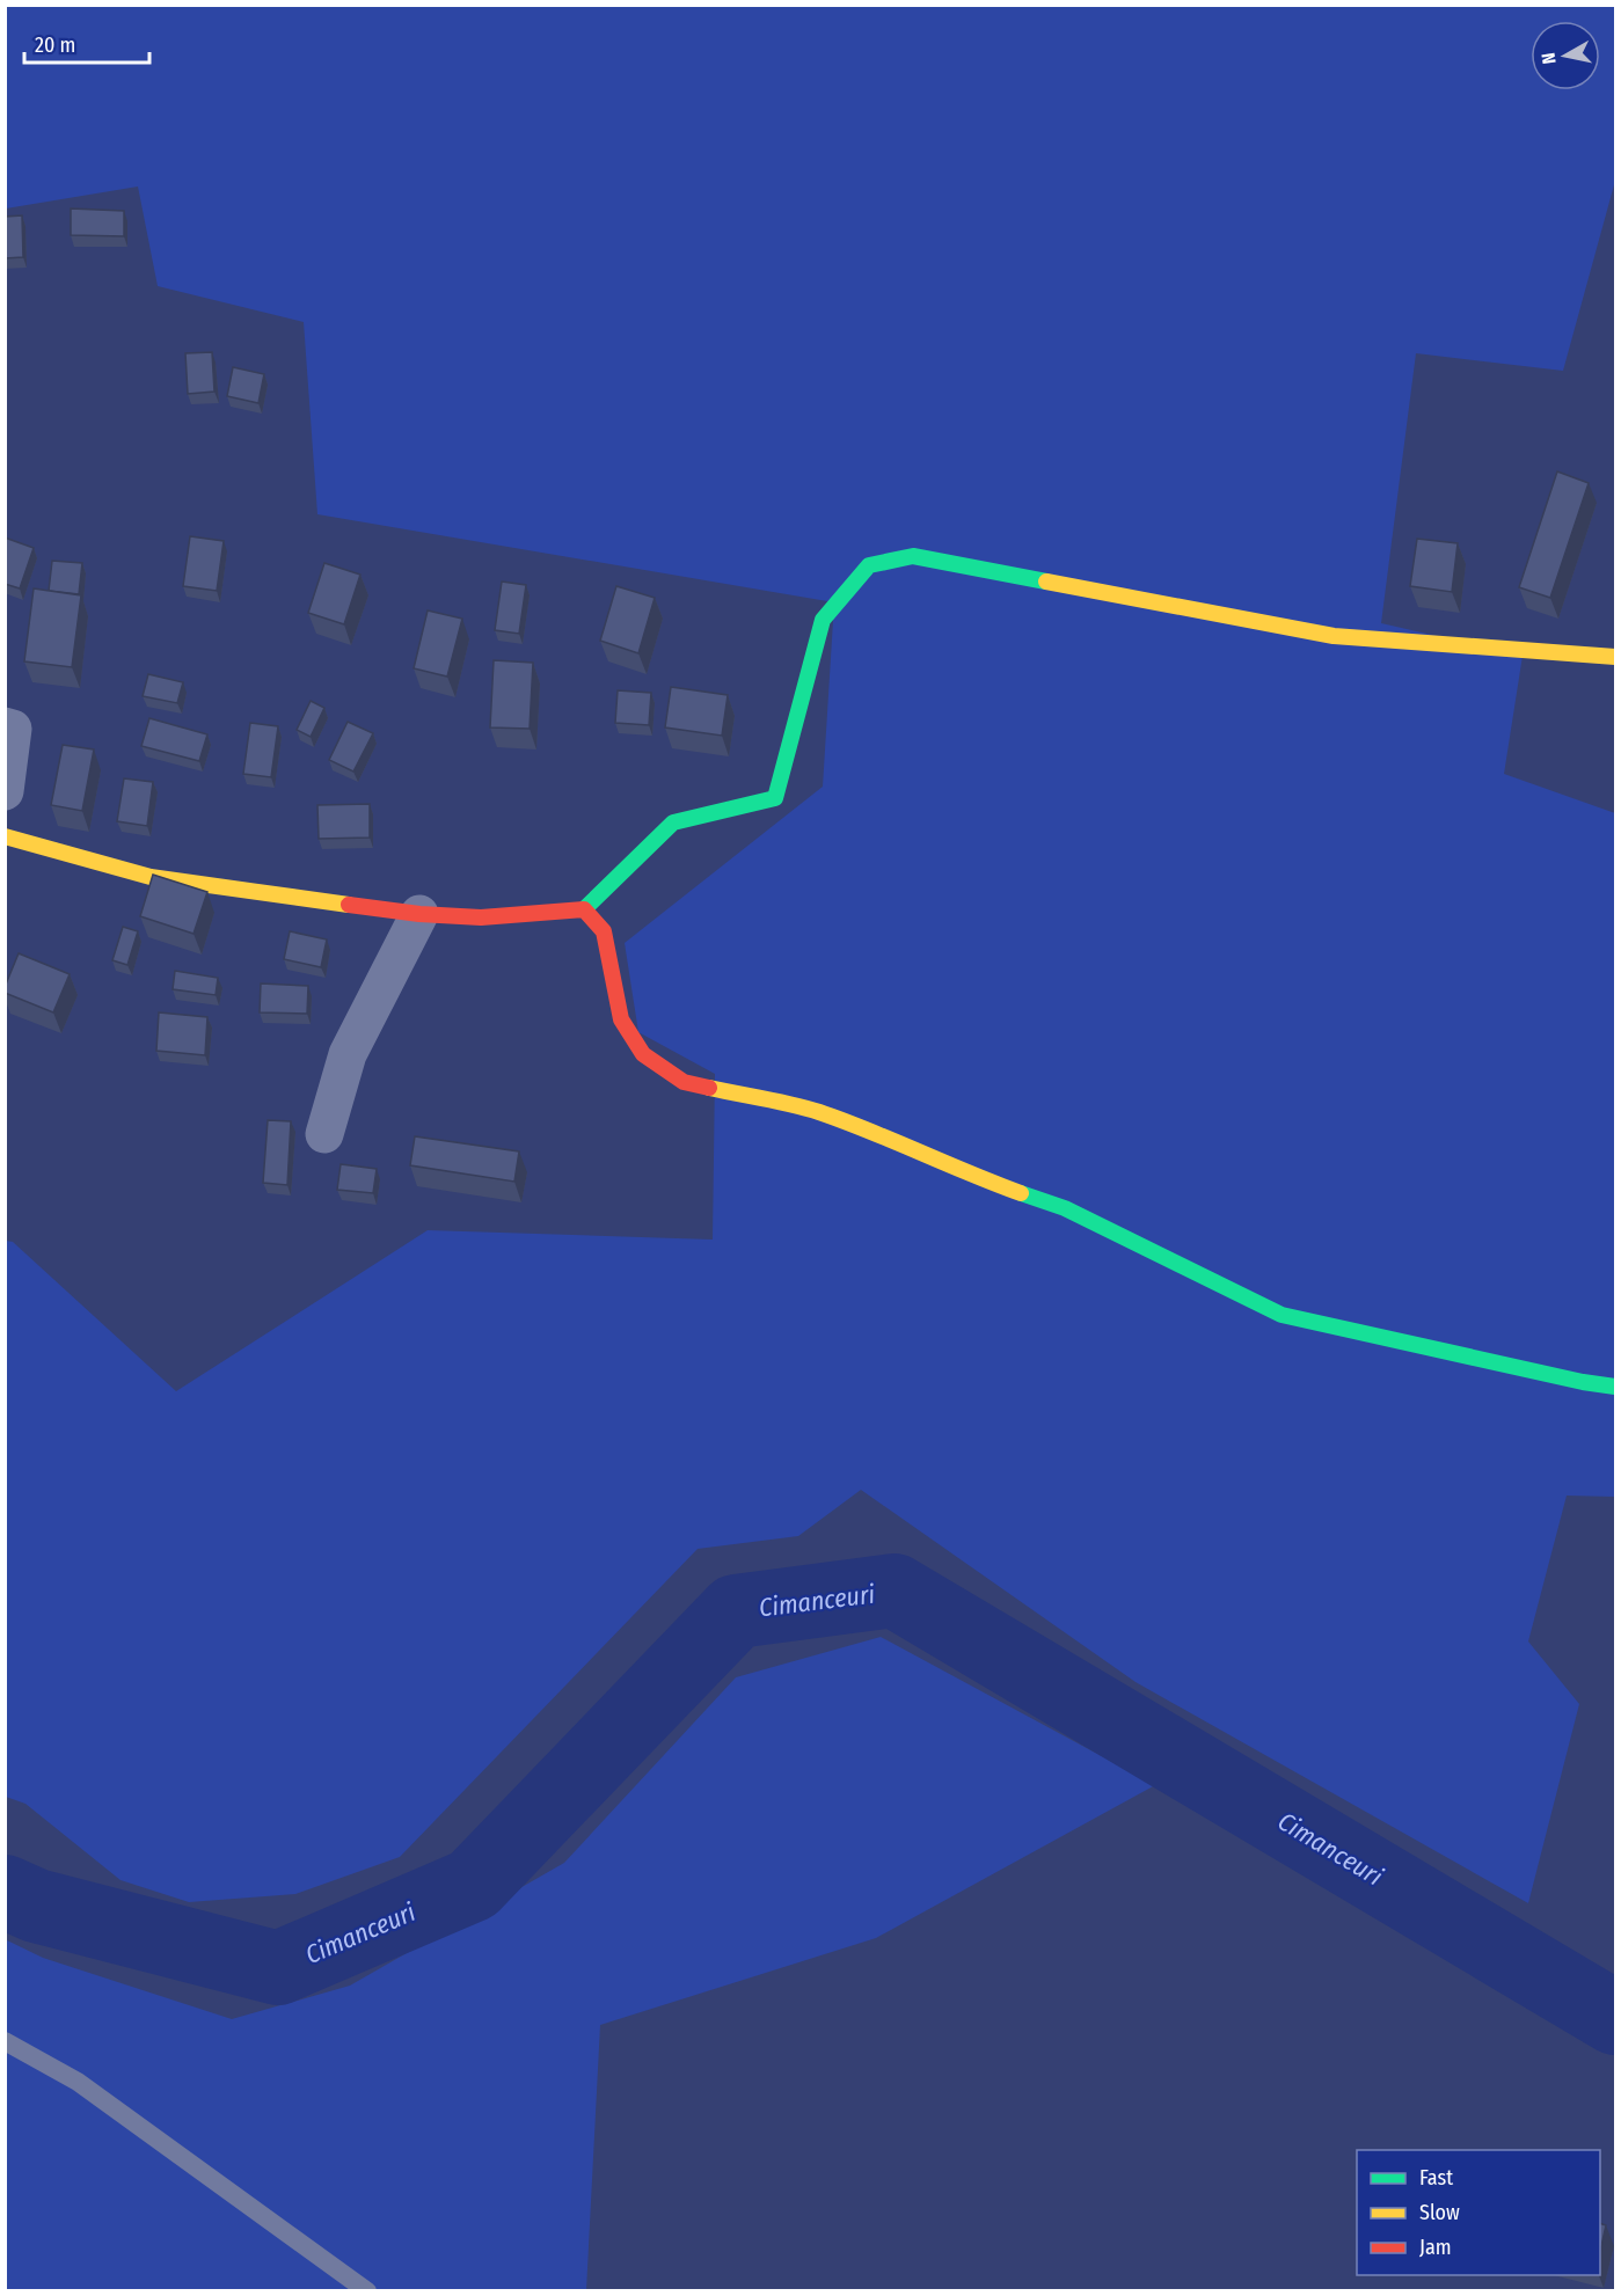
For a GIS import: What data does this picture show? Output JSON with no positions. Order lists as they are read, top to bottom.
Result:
{
  "water": ["Cimanceuri"],
  "legend": ["Fast", "Slow", "Jam"],
  "scale_bar": "20 m",
  "north": "left"
}
